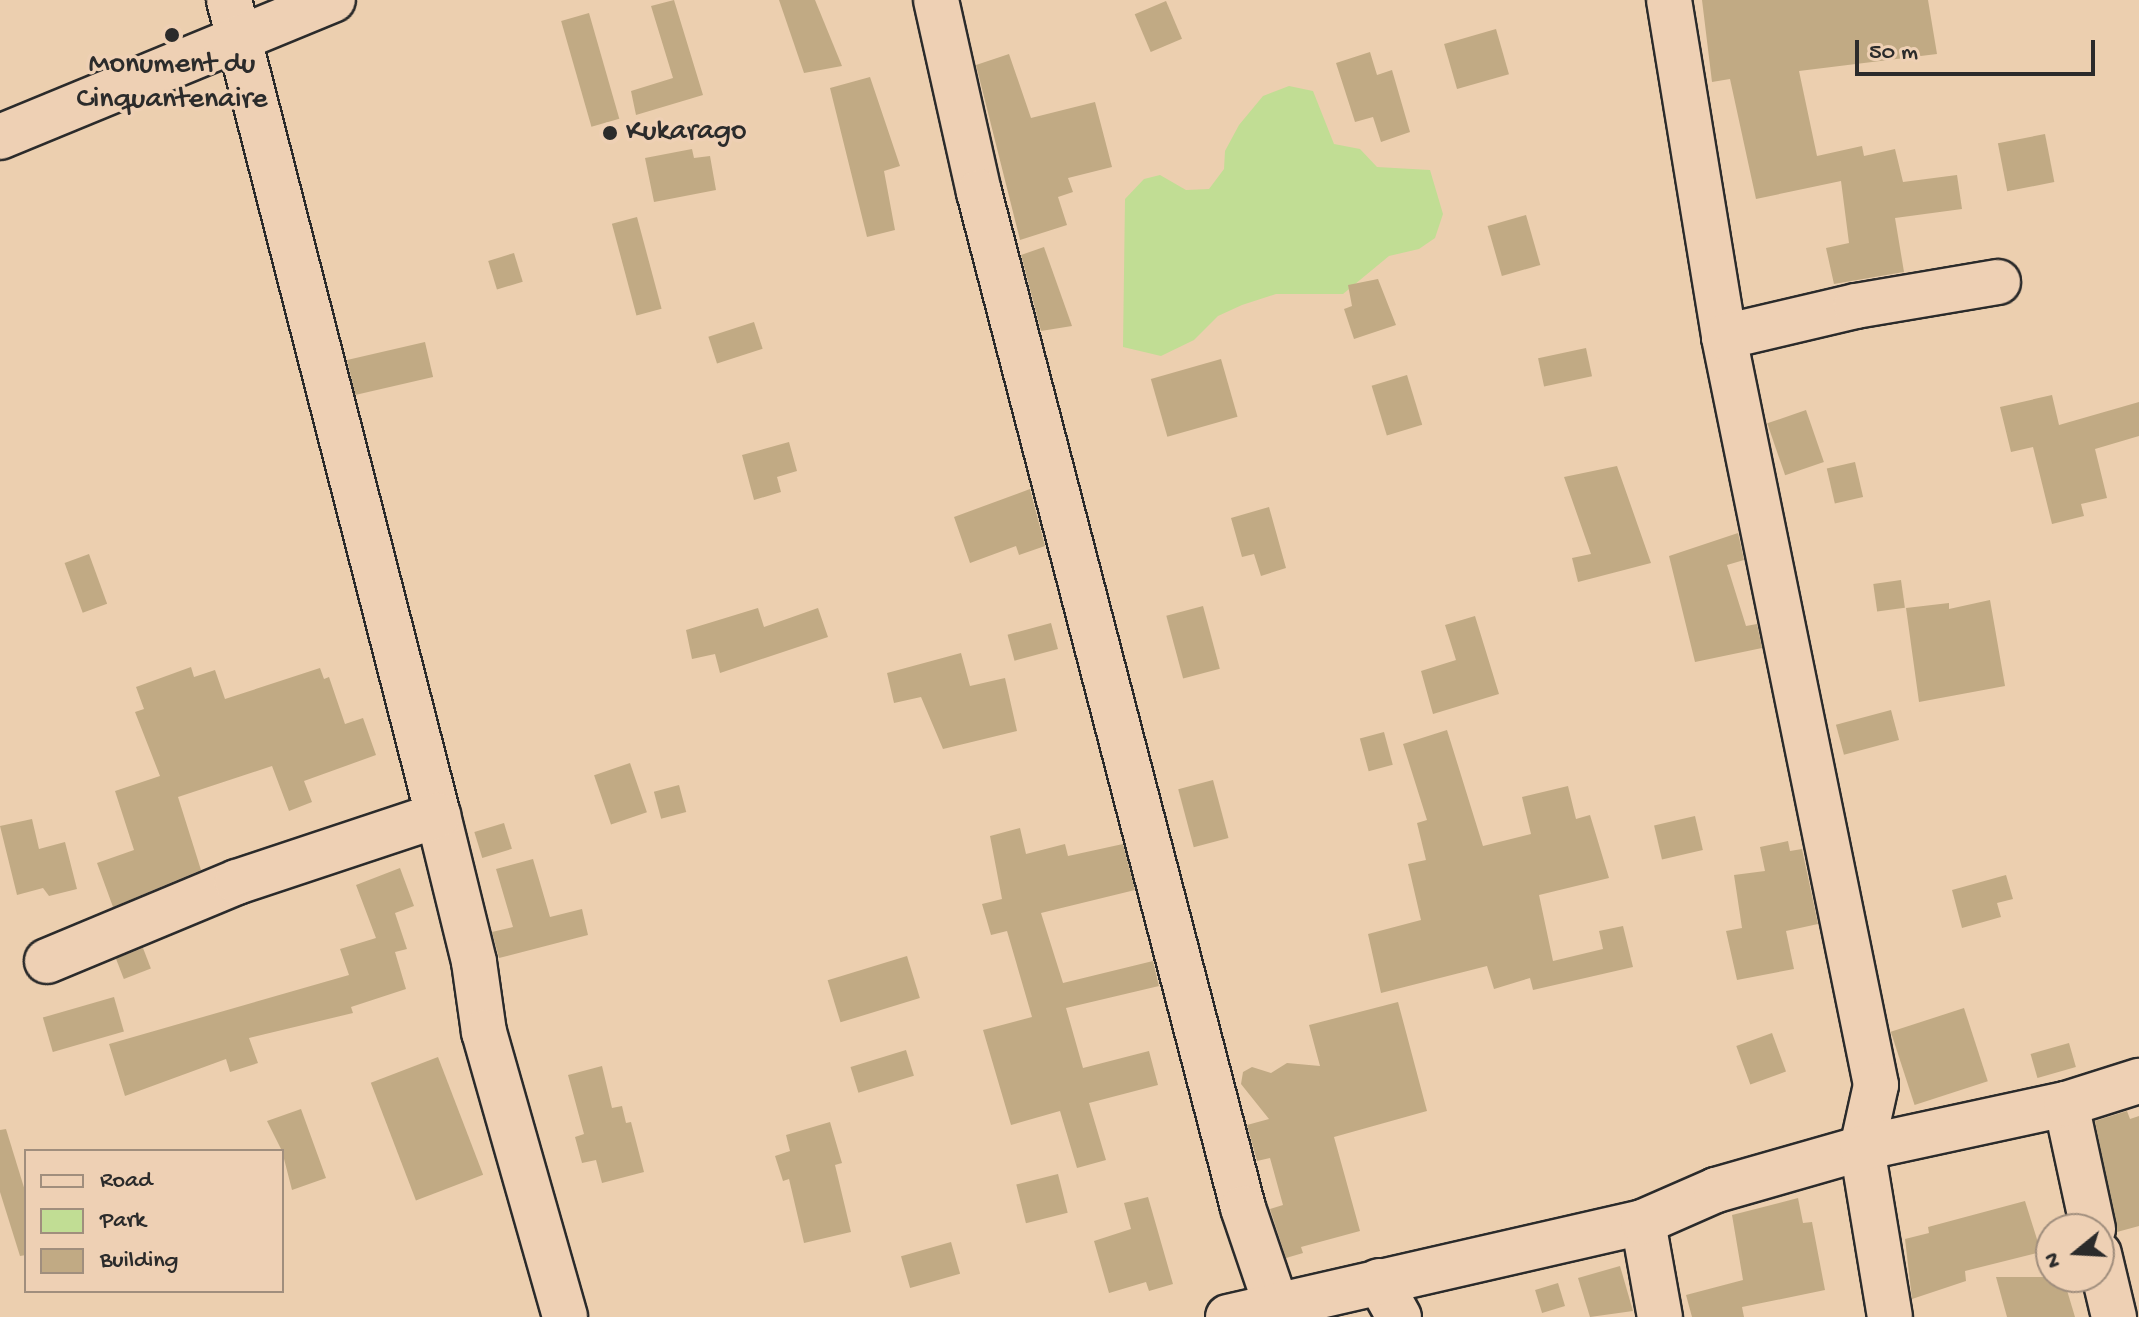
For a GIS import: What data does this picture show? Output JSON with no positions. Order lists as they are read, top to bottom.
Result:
{
  "places": ["Monument du Cinquantenaire", "Kukarago"],
  "legend": ["Road", "Park", "Building"],
  "scale_bar": "50 m",
  "north": "left"
}
